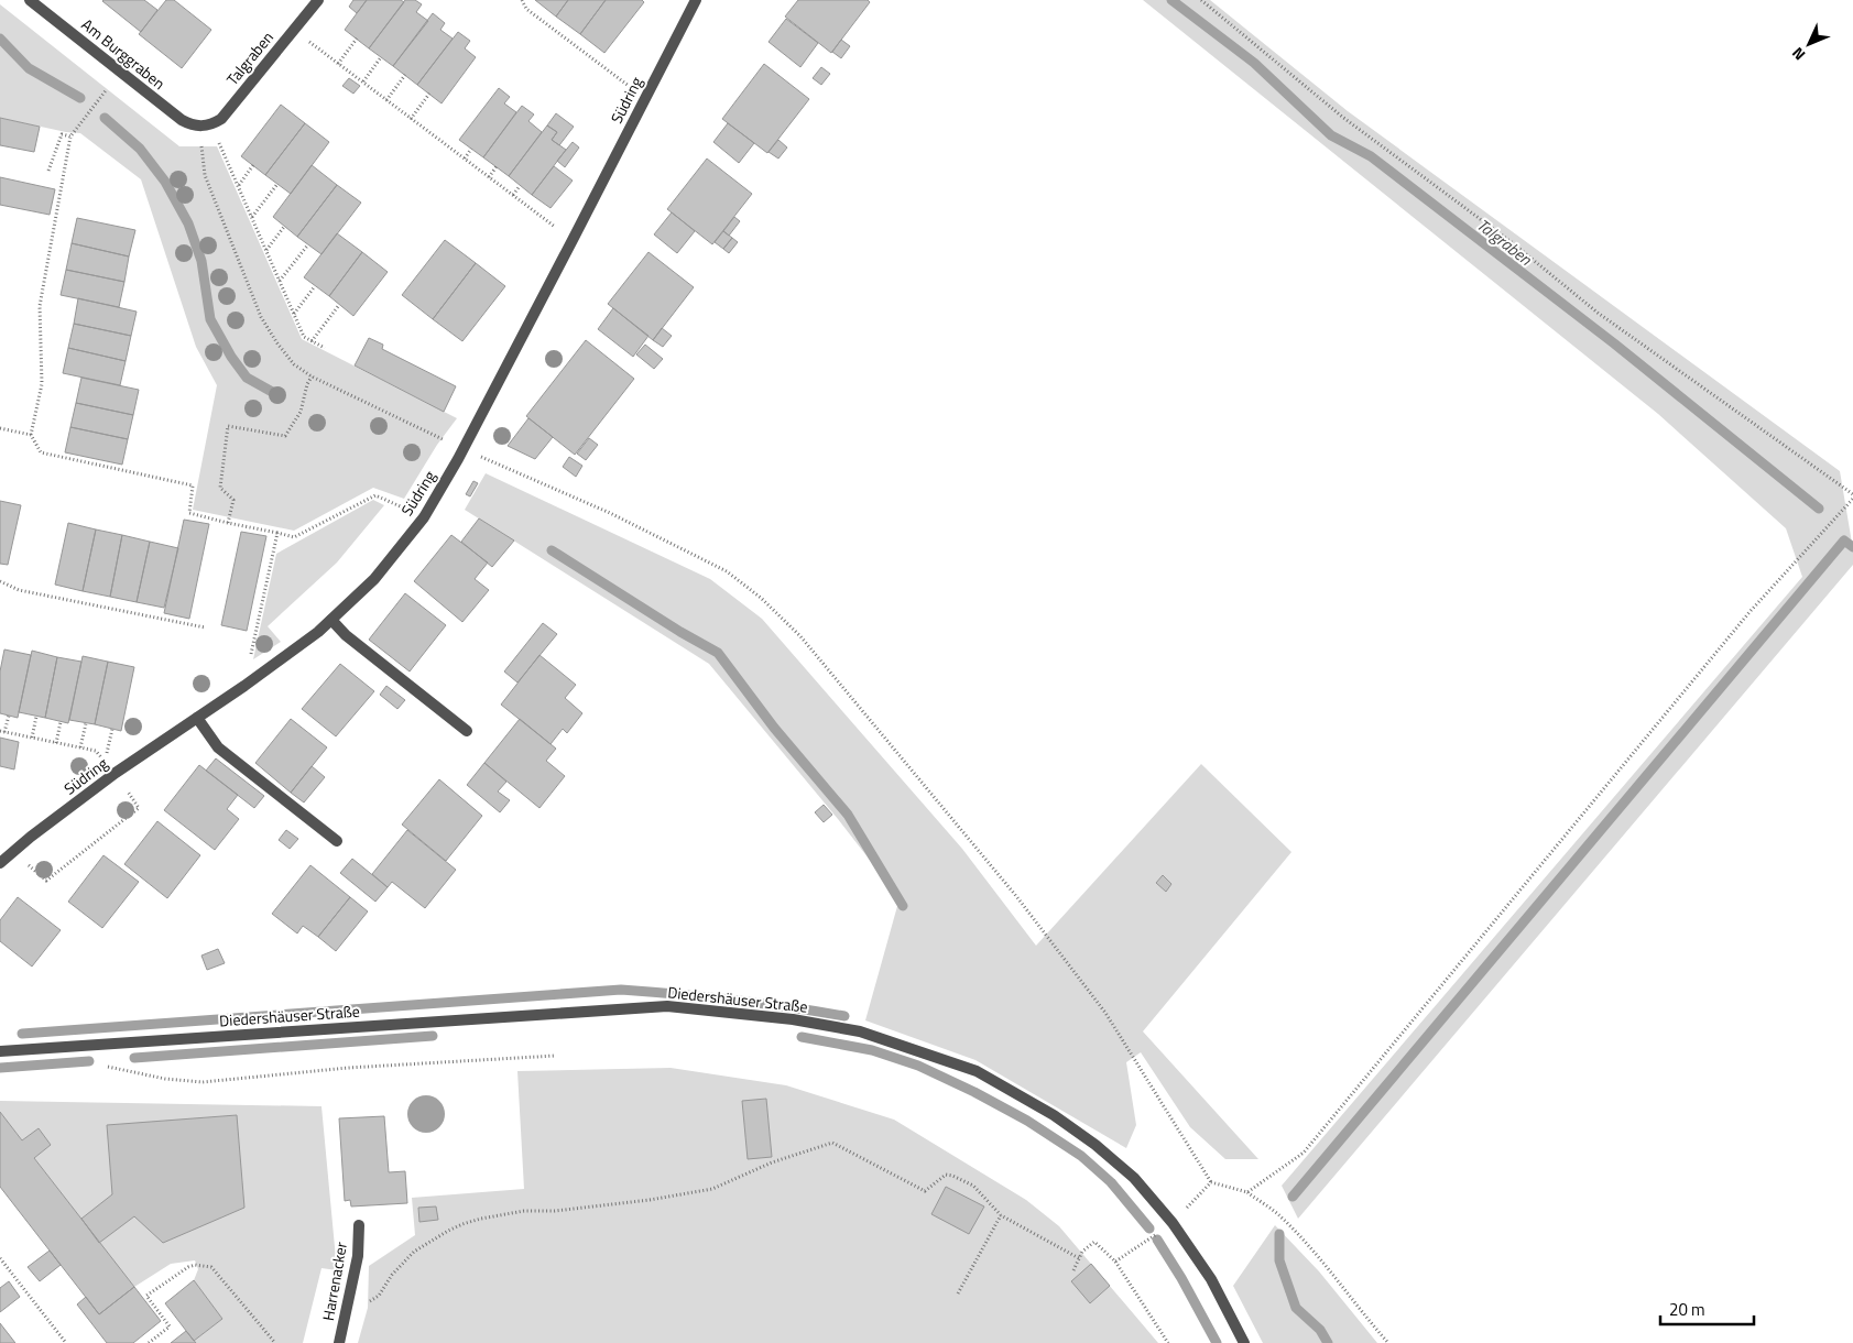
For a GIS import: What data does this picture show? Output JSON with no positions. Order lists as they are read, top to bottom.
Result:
{
  "streets": {
    "street": [
      "Am Burggraben",
      "Talgraben",
      "Südring",
      "Diedershäuser Straße",
      "Harrenacker"
    ]
  },
  "crossings": [
    ["Am Burggraben", "Talgraben"]
  ],
  "water": ["Talgraben"],
  "scale_bar": "20 m",
  "north": "bottom left"
}
